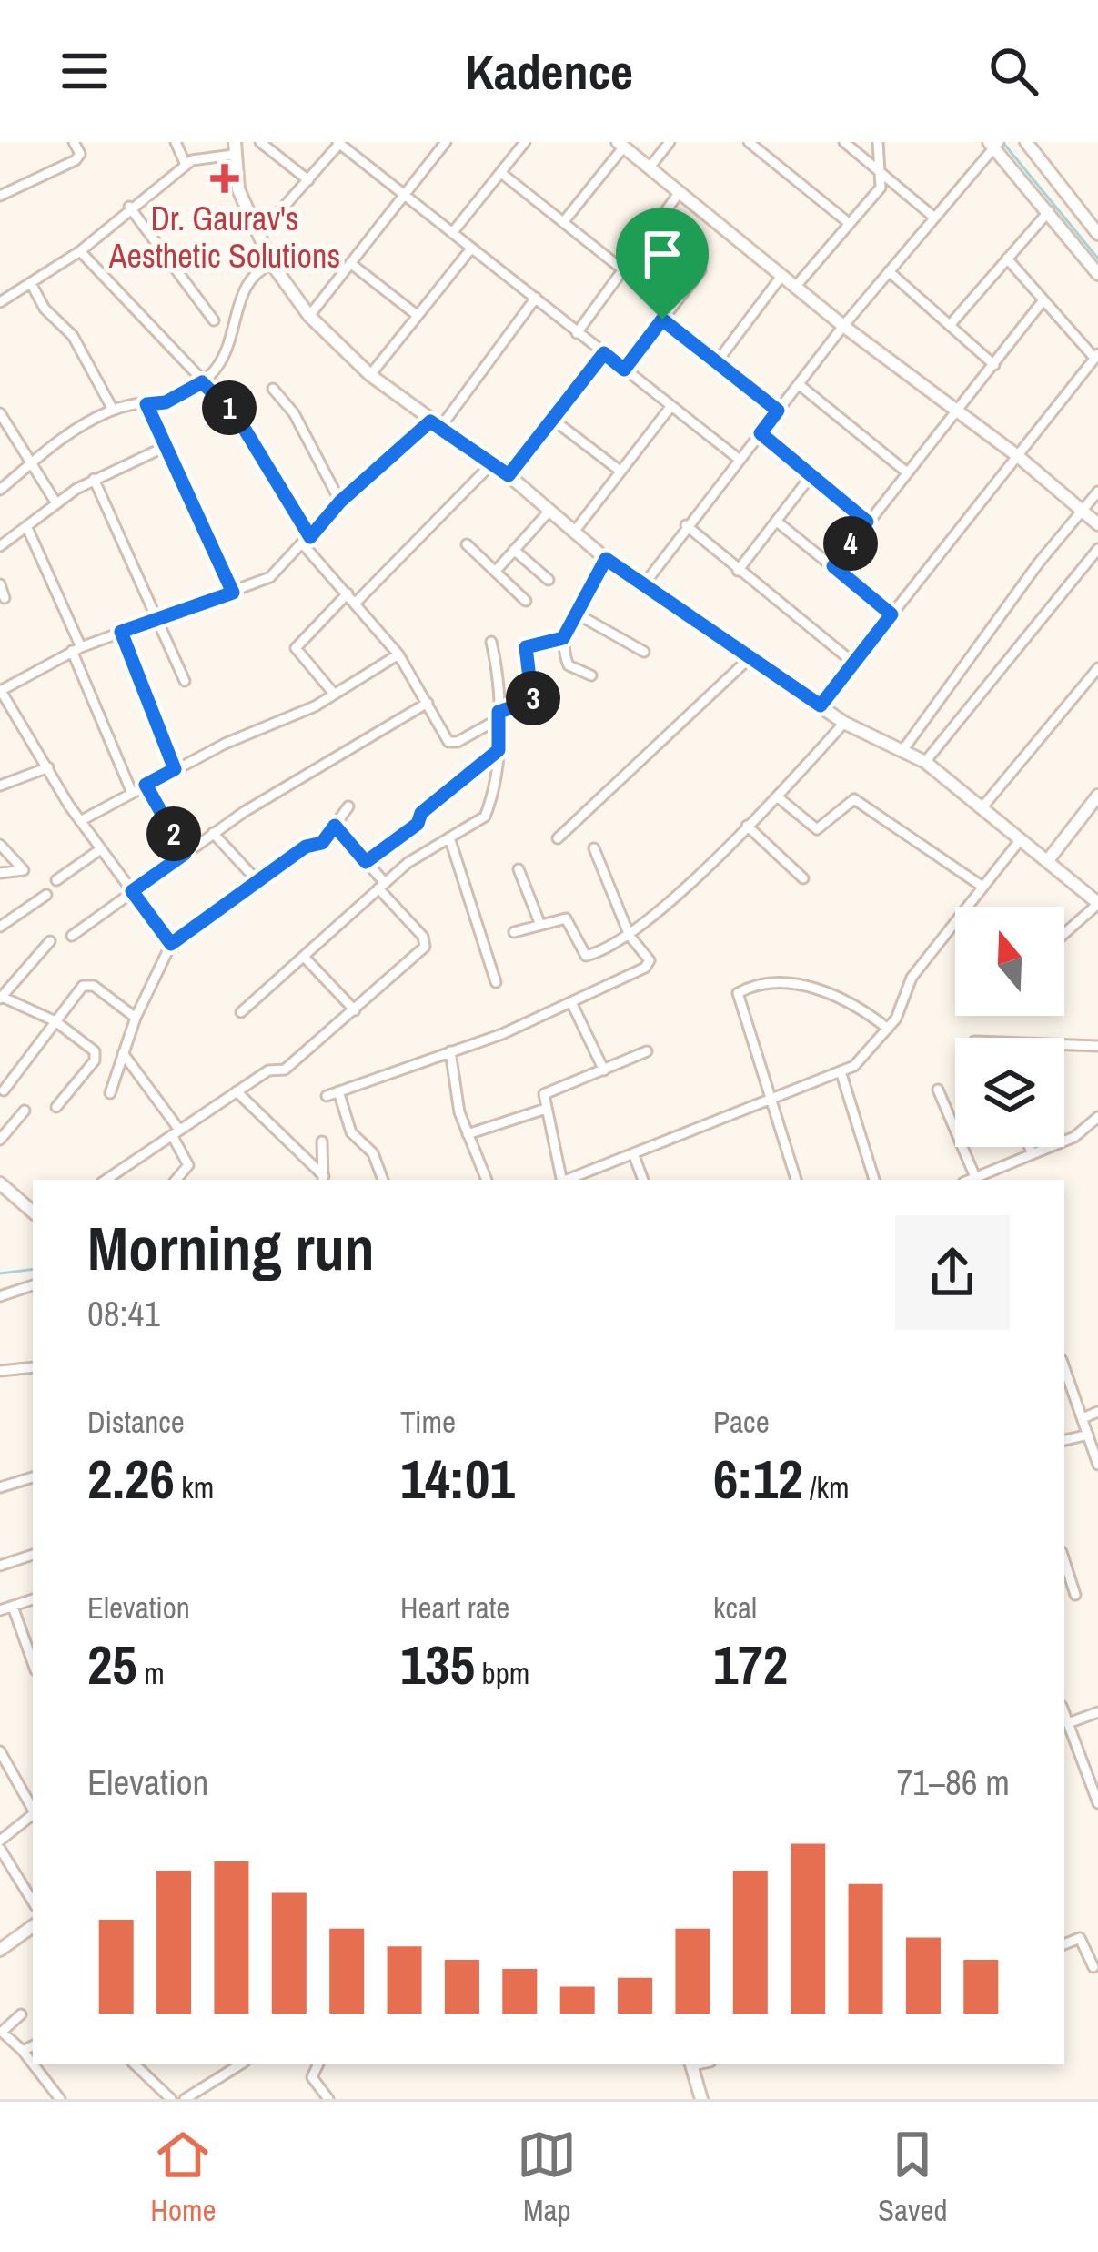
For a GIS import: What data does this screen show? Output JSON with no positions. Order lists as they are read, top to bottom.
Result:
{
  "places": {
    "health": ["Dr. Gaurav's Aesthetic Solutions"]
  },
  "north": "top",
  "page": {
    "header": "Kadence",
    "pins": [
      "1",
      "4",
      "3",
      "2"
    ],
    "heading": ["Morning run", "08:41"],
    "stats": [
      ["Distance", "2.26 km"],
      ["Time", "14:01"],
      ["Pace", "6:12 /km"],
      ["Elevation", "25 m"],
      ["Heart rate", "135 bpm"],
      ["kcal", "172"]
    ],
    "chart": ["Elevation", "71–86 m"],
    "tabs": ["Home", "Map", "Saved"]
  }
}
